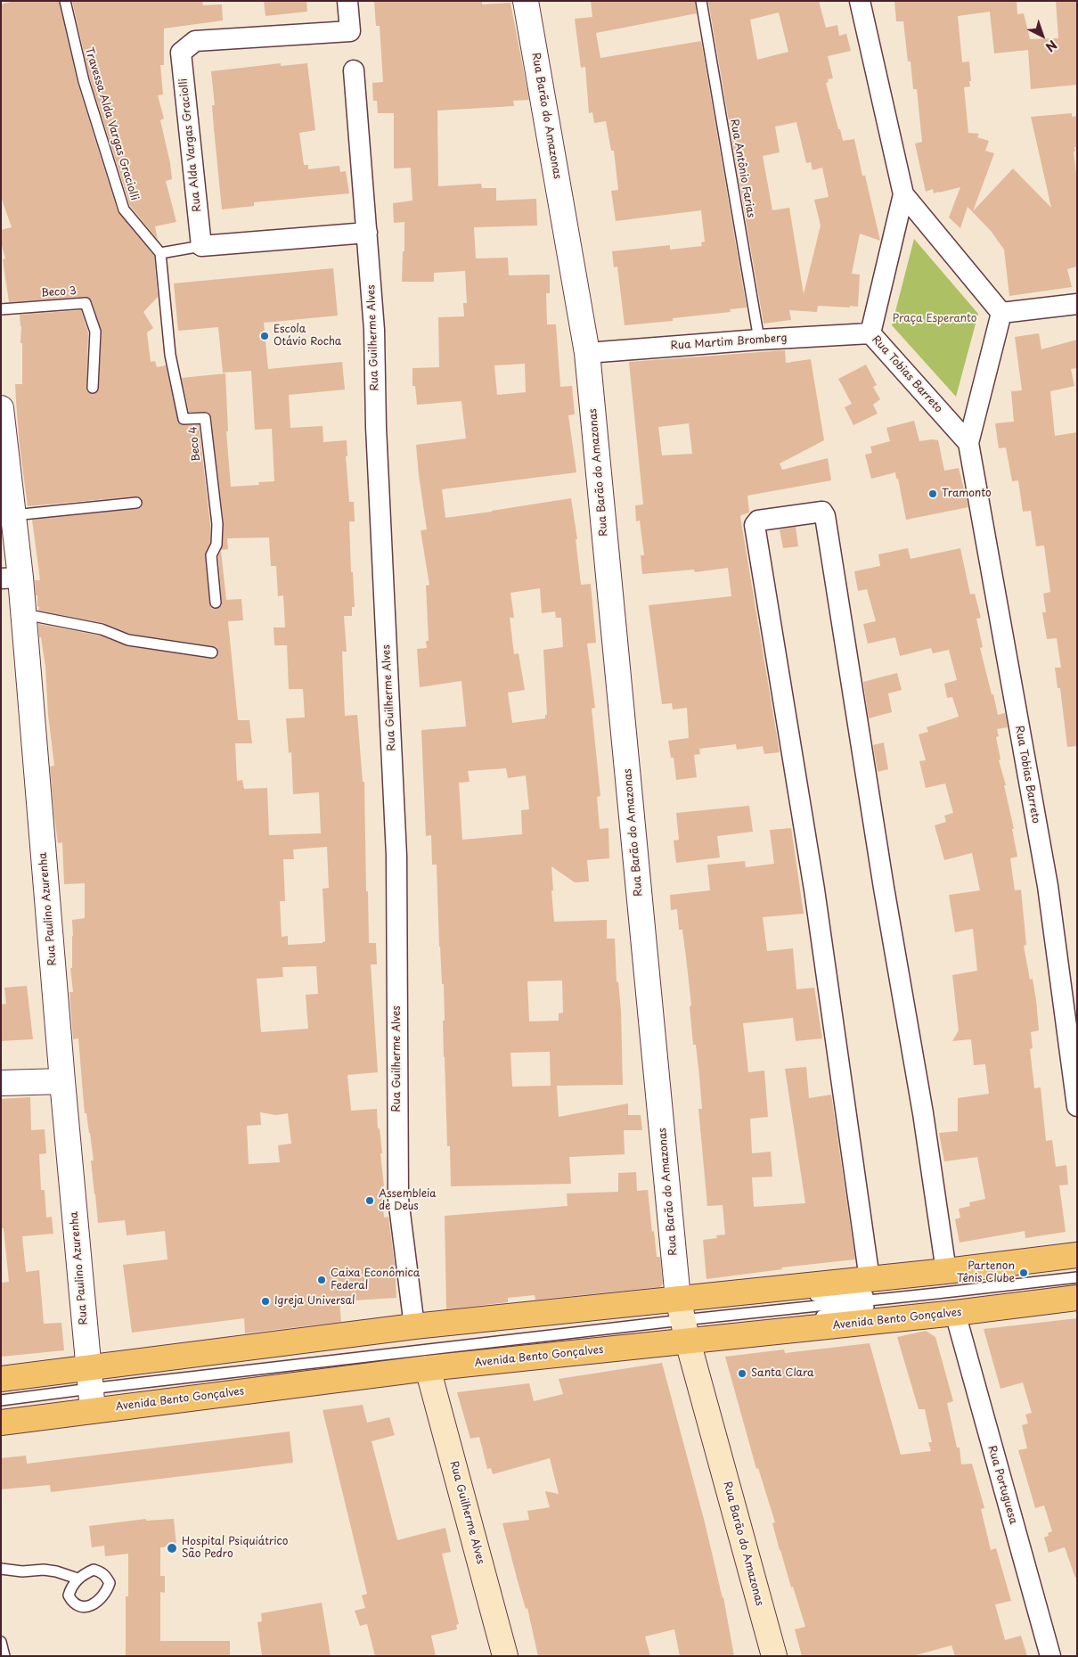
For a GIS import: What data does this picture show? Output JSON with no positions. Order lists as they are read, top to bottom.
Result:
{
  "streets": {
    "main road": ["Rua Barão do Amazonas", "Rua Guilherme Alves", "Avenida Bento Gonçalves"],
    "street": [
      "Rua Alda Vargas Graciolli",
      "Rua Martim Bromberg",
      "Rua Tobias Barreto",
      "Rua Paulino Azurenha",
      "Rua Portuguesa"
    ],
    "lane": [
      "Travessa Alda Vargas Graciolli",
      "Rua Antônio Farias",
      "Beco 3",
      "Beco 4"
    ]
  },
  "crossings": [
    ["Rua Barão do Amazonas", "Rua Martim Bromberg"],
    ["Rua Barão do Amazonas", "Avenida Bento Gonçalves"],
    ["Travessa Alda Vargas Graciolli", "Beco 4"],
    ["Rua Antônio Farias", "Rua Martim Bromberg"],
    ["Rua Guilherme Alves", "Avenida Bento Gonçalves"],
    ["Rua Martim Bromberg", "Rua Tobias Barreto"],
    ["Rua Paulino Azurenha", "Avenida Bento Gonçalves"],
    ["Avenida Bento Gonçalves", "Rua Portuguesa"]
  ],
  "parks": ["Praça Esperanto"],
  "places": [
    "Escola Otávio Rocha",
    "Tramonto",
    "Assembleia de Deus",
    "Partenon Tênis Clube",
    "Caixa Econômica Federal",
    "Igreja Universal",
    "Santa Clara",
    "Hospital Psiquiátrico São Pedro"
  ],
  "north": "bottom right"
}
